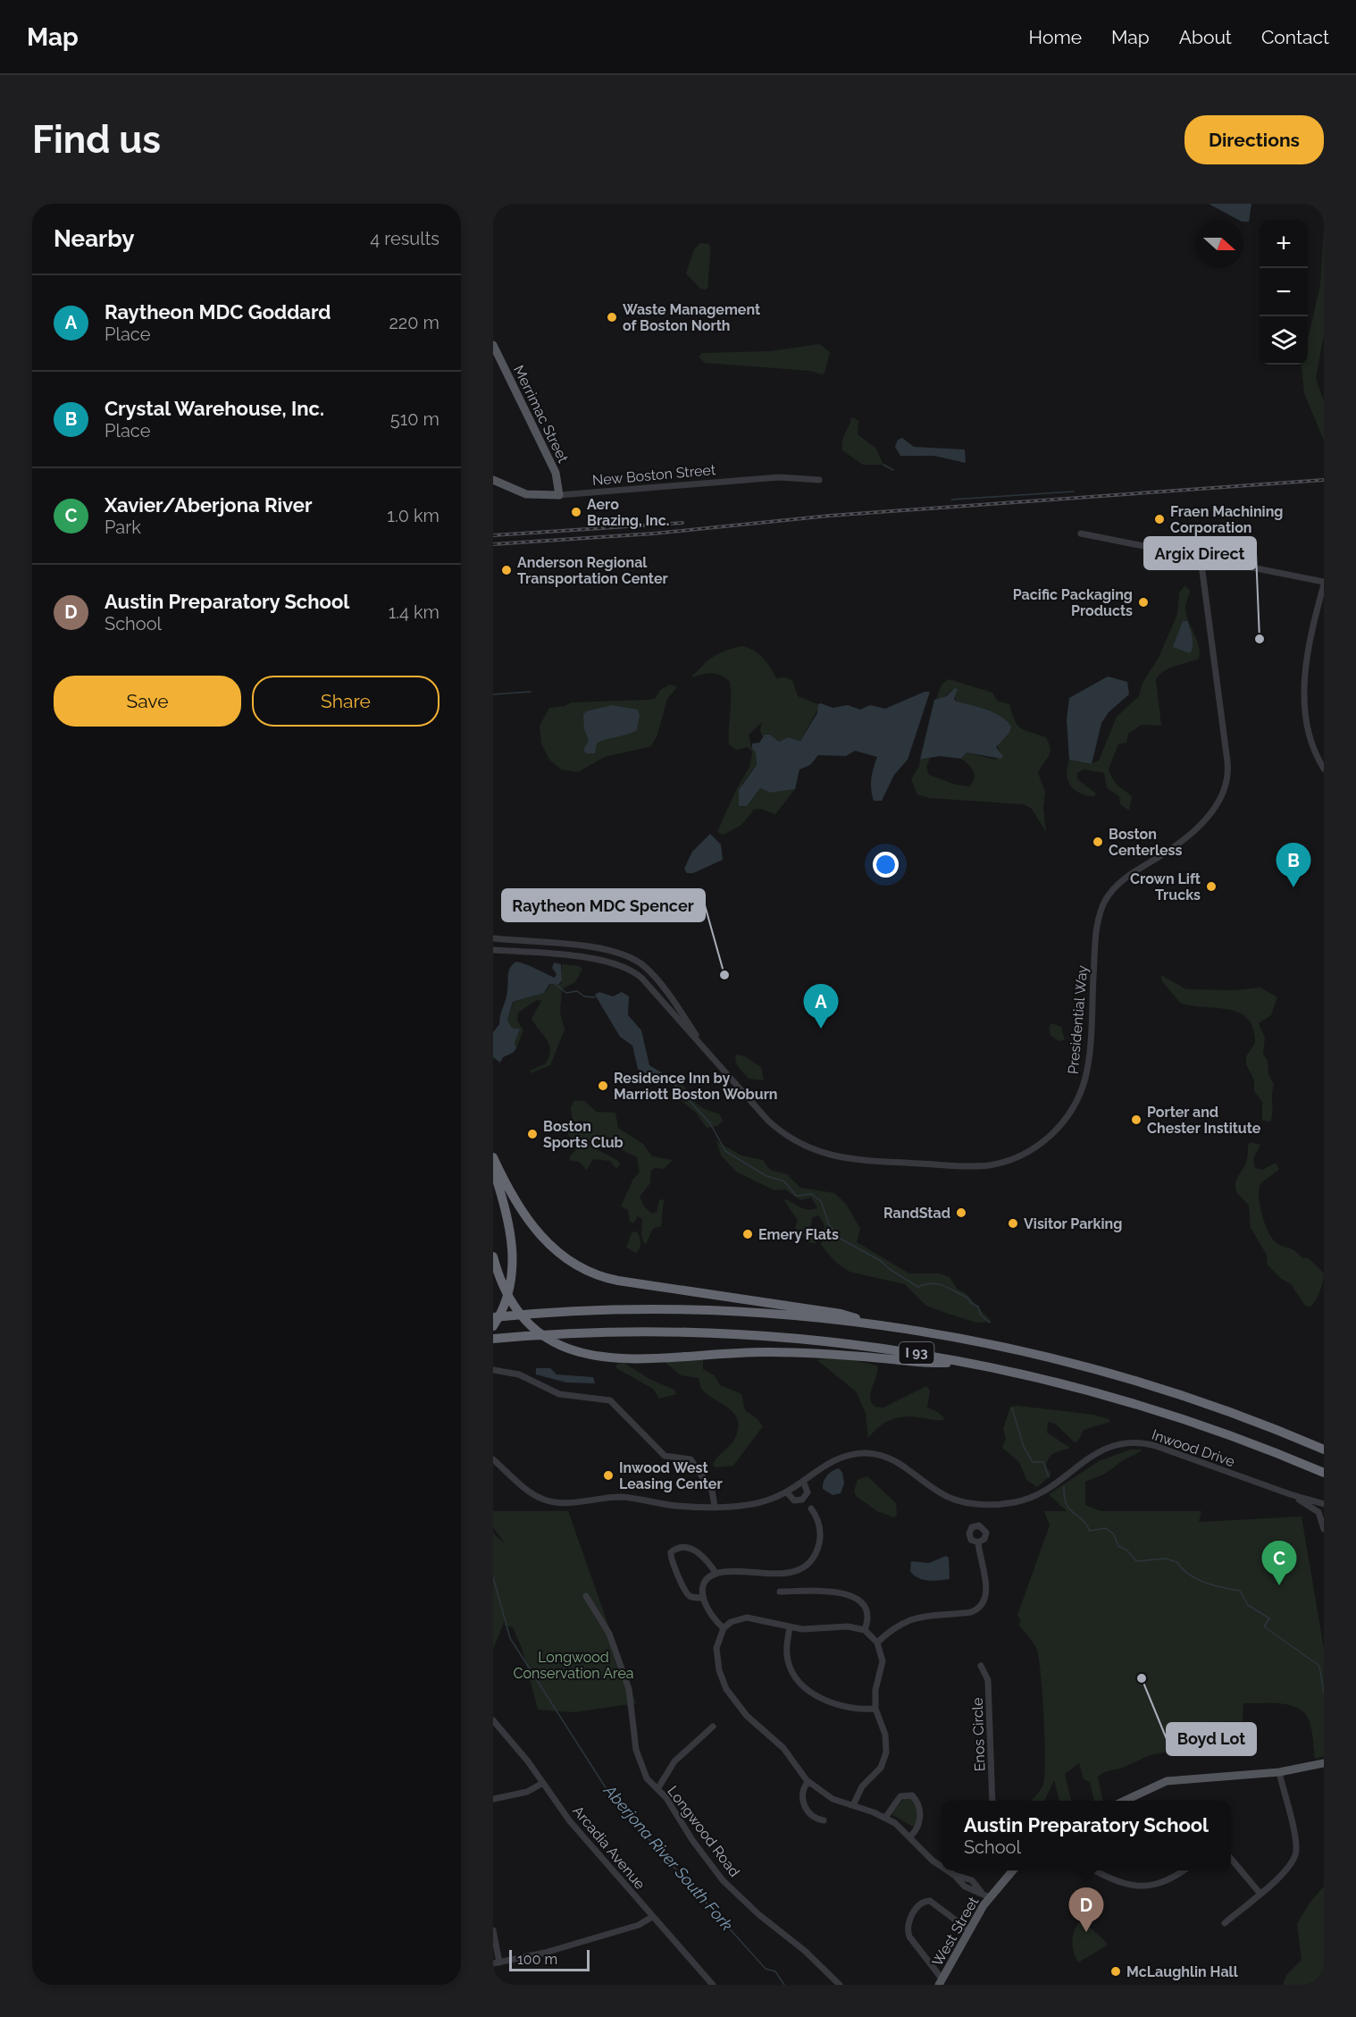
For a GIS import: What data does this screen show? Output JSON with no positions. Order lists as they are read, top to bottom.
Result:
{
  "streets": {
    "highway": ["I 93"],
    "main road": ["Merrimac Street", "New Boston Street", "West Street"],
    "street": [
      "Presidential Way",
      "Inwood Drive",
      "Enos Circle",
      "Longwood Road",
      "Arcadia Avenue"
    ]
  },
  "crossings": [
    ["Merrimac Street", "New Boston Street"]
  ],
  "water": ["Aberjona River South Fork"],
  "parks": ["Longwood Conservation Area"],
  "places": [
    "Waste Management of Boston North",
    "Aero Brazing, Inc.",
    "Fraen Machining Corporation",
    "Anderson Regional Transportation Center",
    "Pacific Packaging Products",
    "Argix Direct",
    "Boston Centerless",
    "Crown Lift Trucks",
    "Raytheon MDC Spencer",
    "Residence Inn by Marriott Boston Woburn",
    "Porter and Chester Institute",
    "Boston Sports Club",
    "RandStad",
    "Visitor Parking",
    "Emery Flats",
    "Inwood West Leasing Center",
    "Boyd Lot",
    "McLaughlin Hall"
  ],
  "scale_bar": "100 m",
  "north": "right",
  "page": {
    "header": "Map",
    "nav": [
      "Home",
      "Map",
      "About",
      "Contact"
    ],
    "buttons": [
      "Directions",
      ["Save", "Share"]
    ],
    "title": "Find us",
    "heading": ["Nearby", "4 results"],
    "map_buttons": ["+", "−"],
    "list": [
      {
        "mark": "A",
        "name": "Raytheon MDC Goddard",
        "note": "Place",
        "value": "220 m"
      },
      {
        "mark": "B",
        "name": "Crystal Warehouse, Inc.",
        "note": "Place",
        "value": "510 m"
      },
      {
        "mark": "C",
        "name": "Xavier/Aberjona River",
        "note": "Park",
        "value": "1.0 km"
      },
      {
        "mark": "D",
        "name": "Austin Preparatory School",
        "note": "School",
        "value": "1.4 km"
      }
    ],
    "pins": [
      "B",
      "A",
      "C",
      "D"
    ],
    "popup": ["Austin Preparatory School", "School"],
    "scale": "100 m"
  }
}
